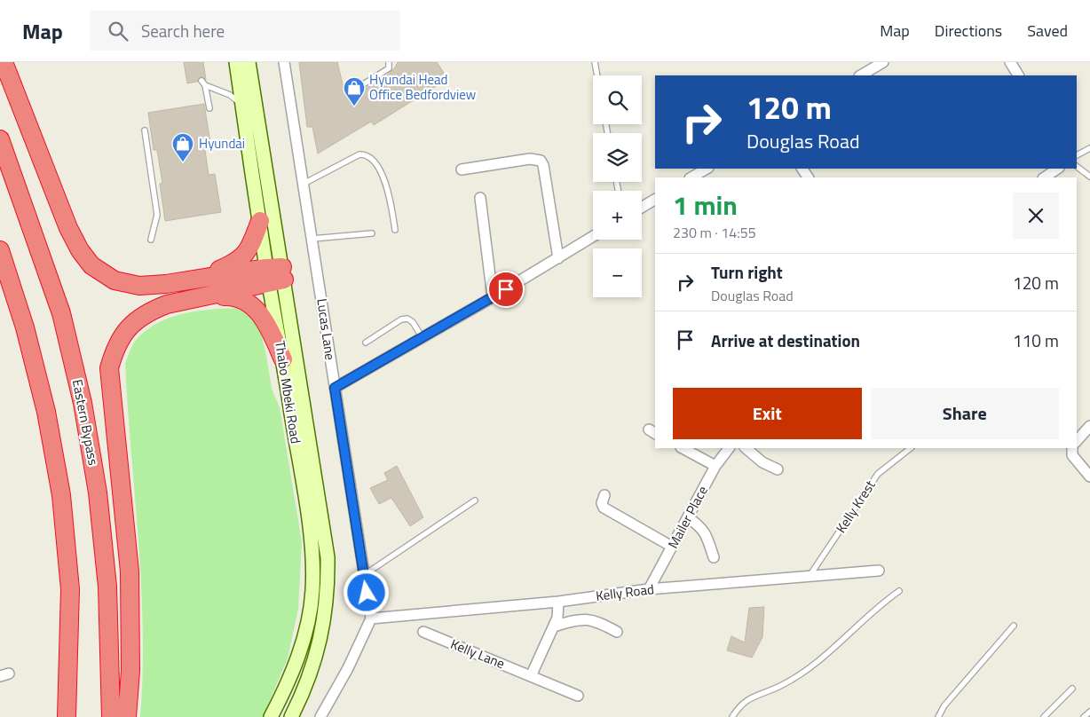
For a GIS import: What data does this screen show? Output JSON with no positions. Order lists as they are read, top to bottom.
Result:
{
  "streets": {
    "highway": ["Eastern Bypass"],
    "main road": ["Thabo Mbeki Road"],
    "street": [
      "Lucas Lane",
      "Mailer Place",
      "Kelly Road",
      "Kelly Lane"
    ],
    "lane": ["Kelly Krest"]
  },
  "crossings": [
    ["Lucas Lane", "Kelly Road"],
    ["Kelly Krest", "Kelly Road"],
    ["Mailer Place", "Kelly Road"]
  ],
  "places": {
    "shop": ["Hyundai Head Office Bedfordview", "Hyundai"]
  },
  "page": {
    "header": "Map",
    "search": "Search here",
    "nav": ["Map", "Directions", "Saved"],
    "map_buttons": ["+", "−"],
    "turn": ["120 m", "Douglas Road"],
    "heading": ["1 min", "230 m · 14:55"],
    "list": [
      {
        "name": "Turn right",
        "note": "Douglas Road",
        "value": "120 m"
      },
      {
        "name": "Arrive at destination",
        "value": "110 m"
      }
    ],
    "buttons": ["Exit", "Share"]
  }
}
